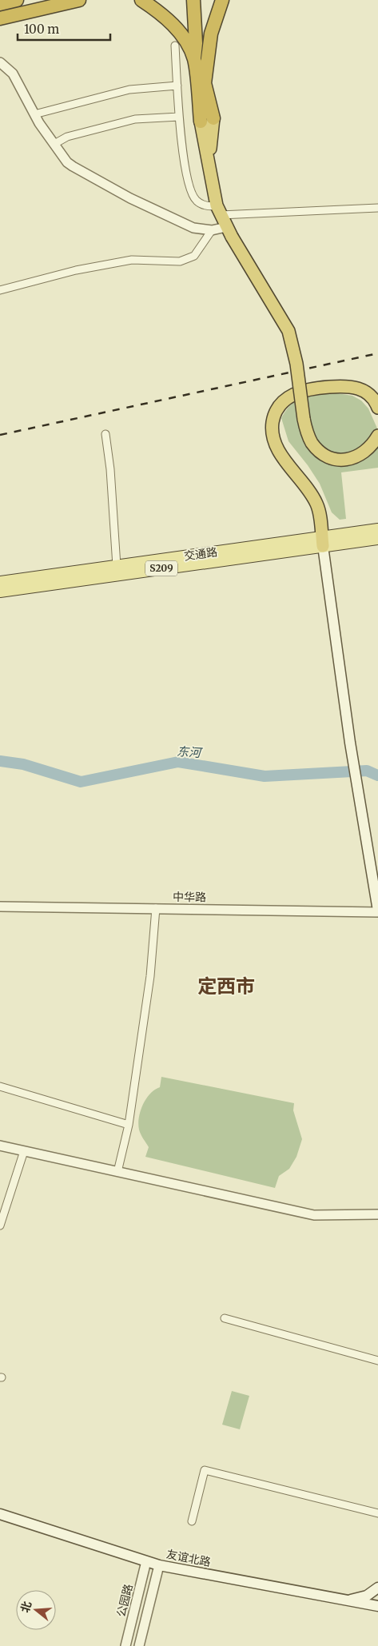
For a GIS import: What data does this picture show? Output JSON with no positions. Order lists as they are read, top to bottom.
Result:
{
  "streets": {
    "main road": ["交通路", "S209", "友谊北路"],
    "street": ["中华路", "公园路"]
  },
  "crossings": [
    ["友谊北路", "公园路"]
  ],
  "districts": ["定西市"],
  "water": ["东河"],
  "scale_bar": "100 m",
  "north": "left"
}
